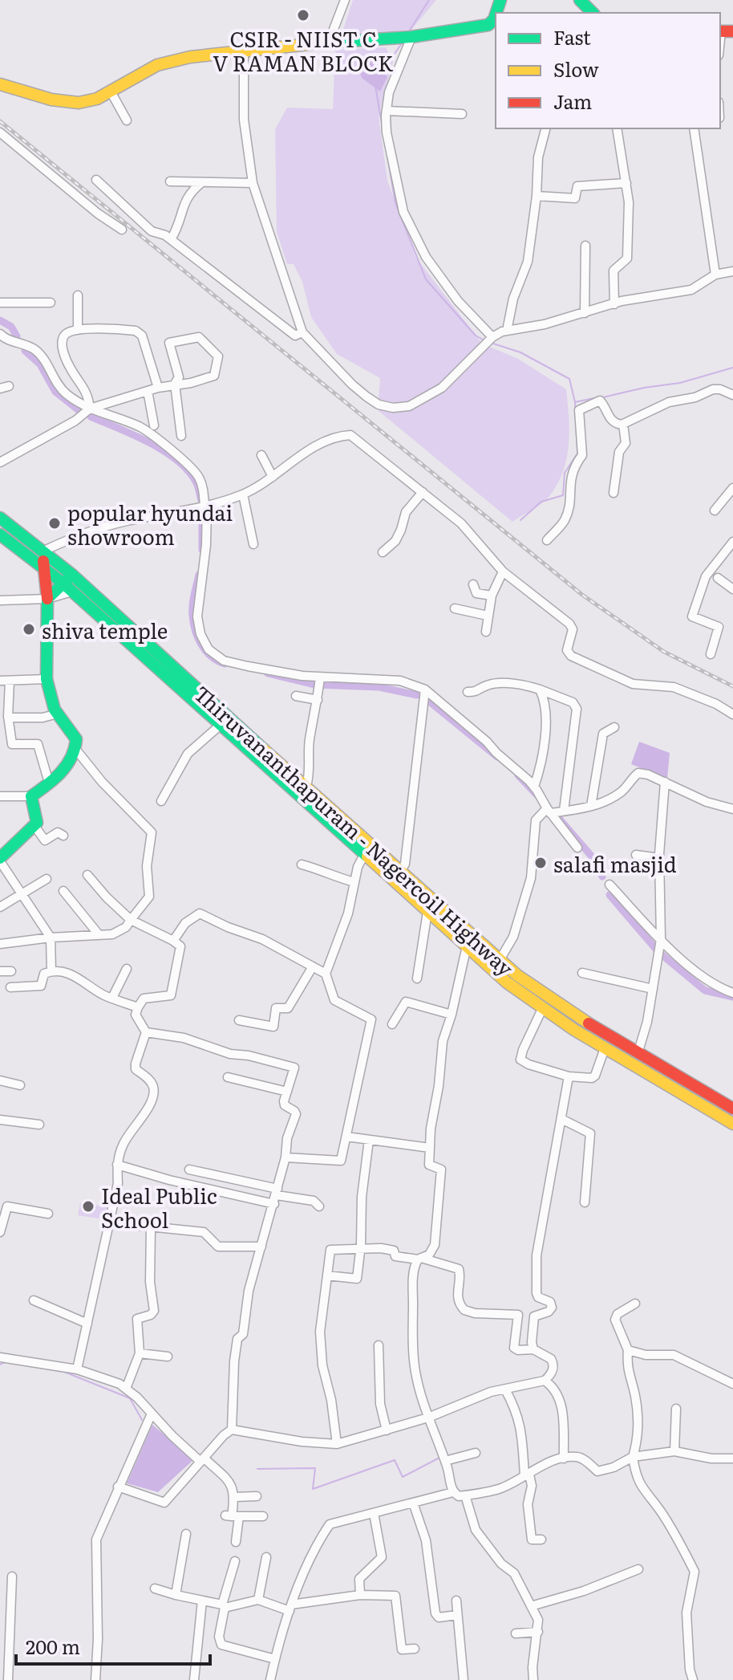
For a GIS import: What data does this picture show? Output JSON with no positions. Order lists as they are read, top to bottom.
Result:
{
  "streets": {
    "main road": ["Thiruvananthapuram - Nagercoil Highway"]
  },
  "places": [
    "CSIR - NIIST C V RAMAN BLOCK",
    "popular hyundai showroom",
    "shiva temple",
    "salafi masjid",
    "Ideal Public School"
  ],
  "legend": ["Fast", "Slow", "Jam"],
  "scale_bar": "200 m"
}
